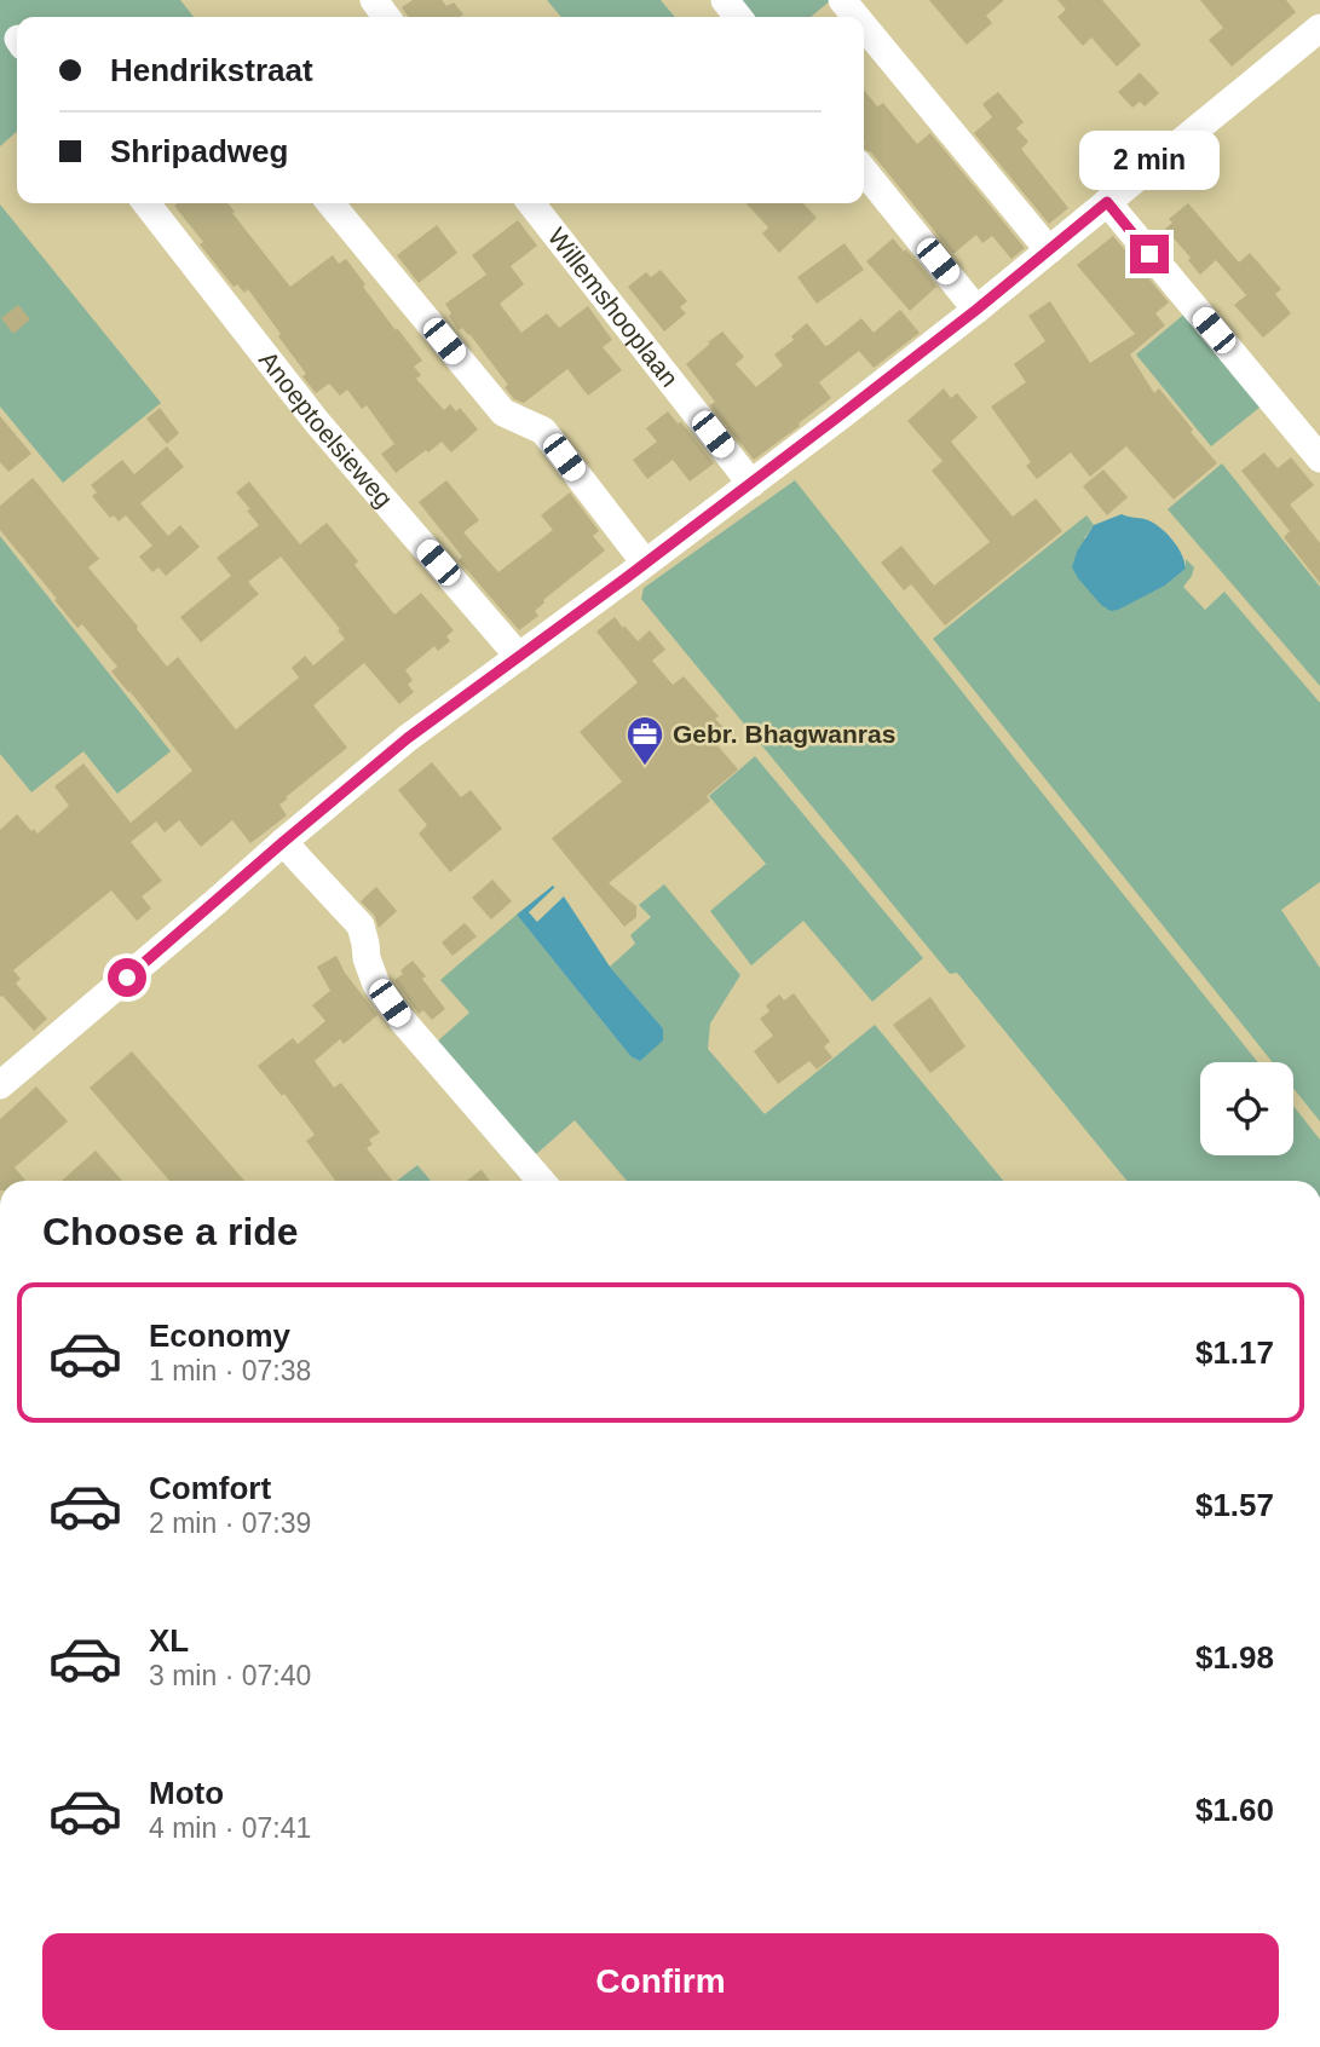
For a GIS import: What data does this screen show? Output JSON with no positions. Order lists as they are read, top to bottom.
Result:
{
  "streets": {
    "street": ["Willemshooplaan", "Anoeptoelsieweg"]
  },
  "places": {
    "office": ["Gebr. Bhagwanras"]
  },
  "page": {
    "banner": ["Hendrikstraat", "Shripadweg"],
    "bubble": "2 min",
    "heading": "Choose a ride",
    "list": [
      {
        "name": "Economy",
        "note": "1 min · 07:38",
        "value": "$1.17"
      },
      {
        "name": "Comfort",
        "note": "2 min · 07:39",
        "value": "$1.57"
      },
      {
        "name": "XL",
        "note": "3 min · 07:40",
        "value": "$1.98"
      },
      {
        "name": "Moto",
        "note": "4 min · 07:41",
        "value": "$1.60"
      }
    ],
    "buttons": "Confirm"
  }
}
